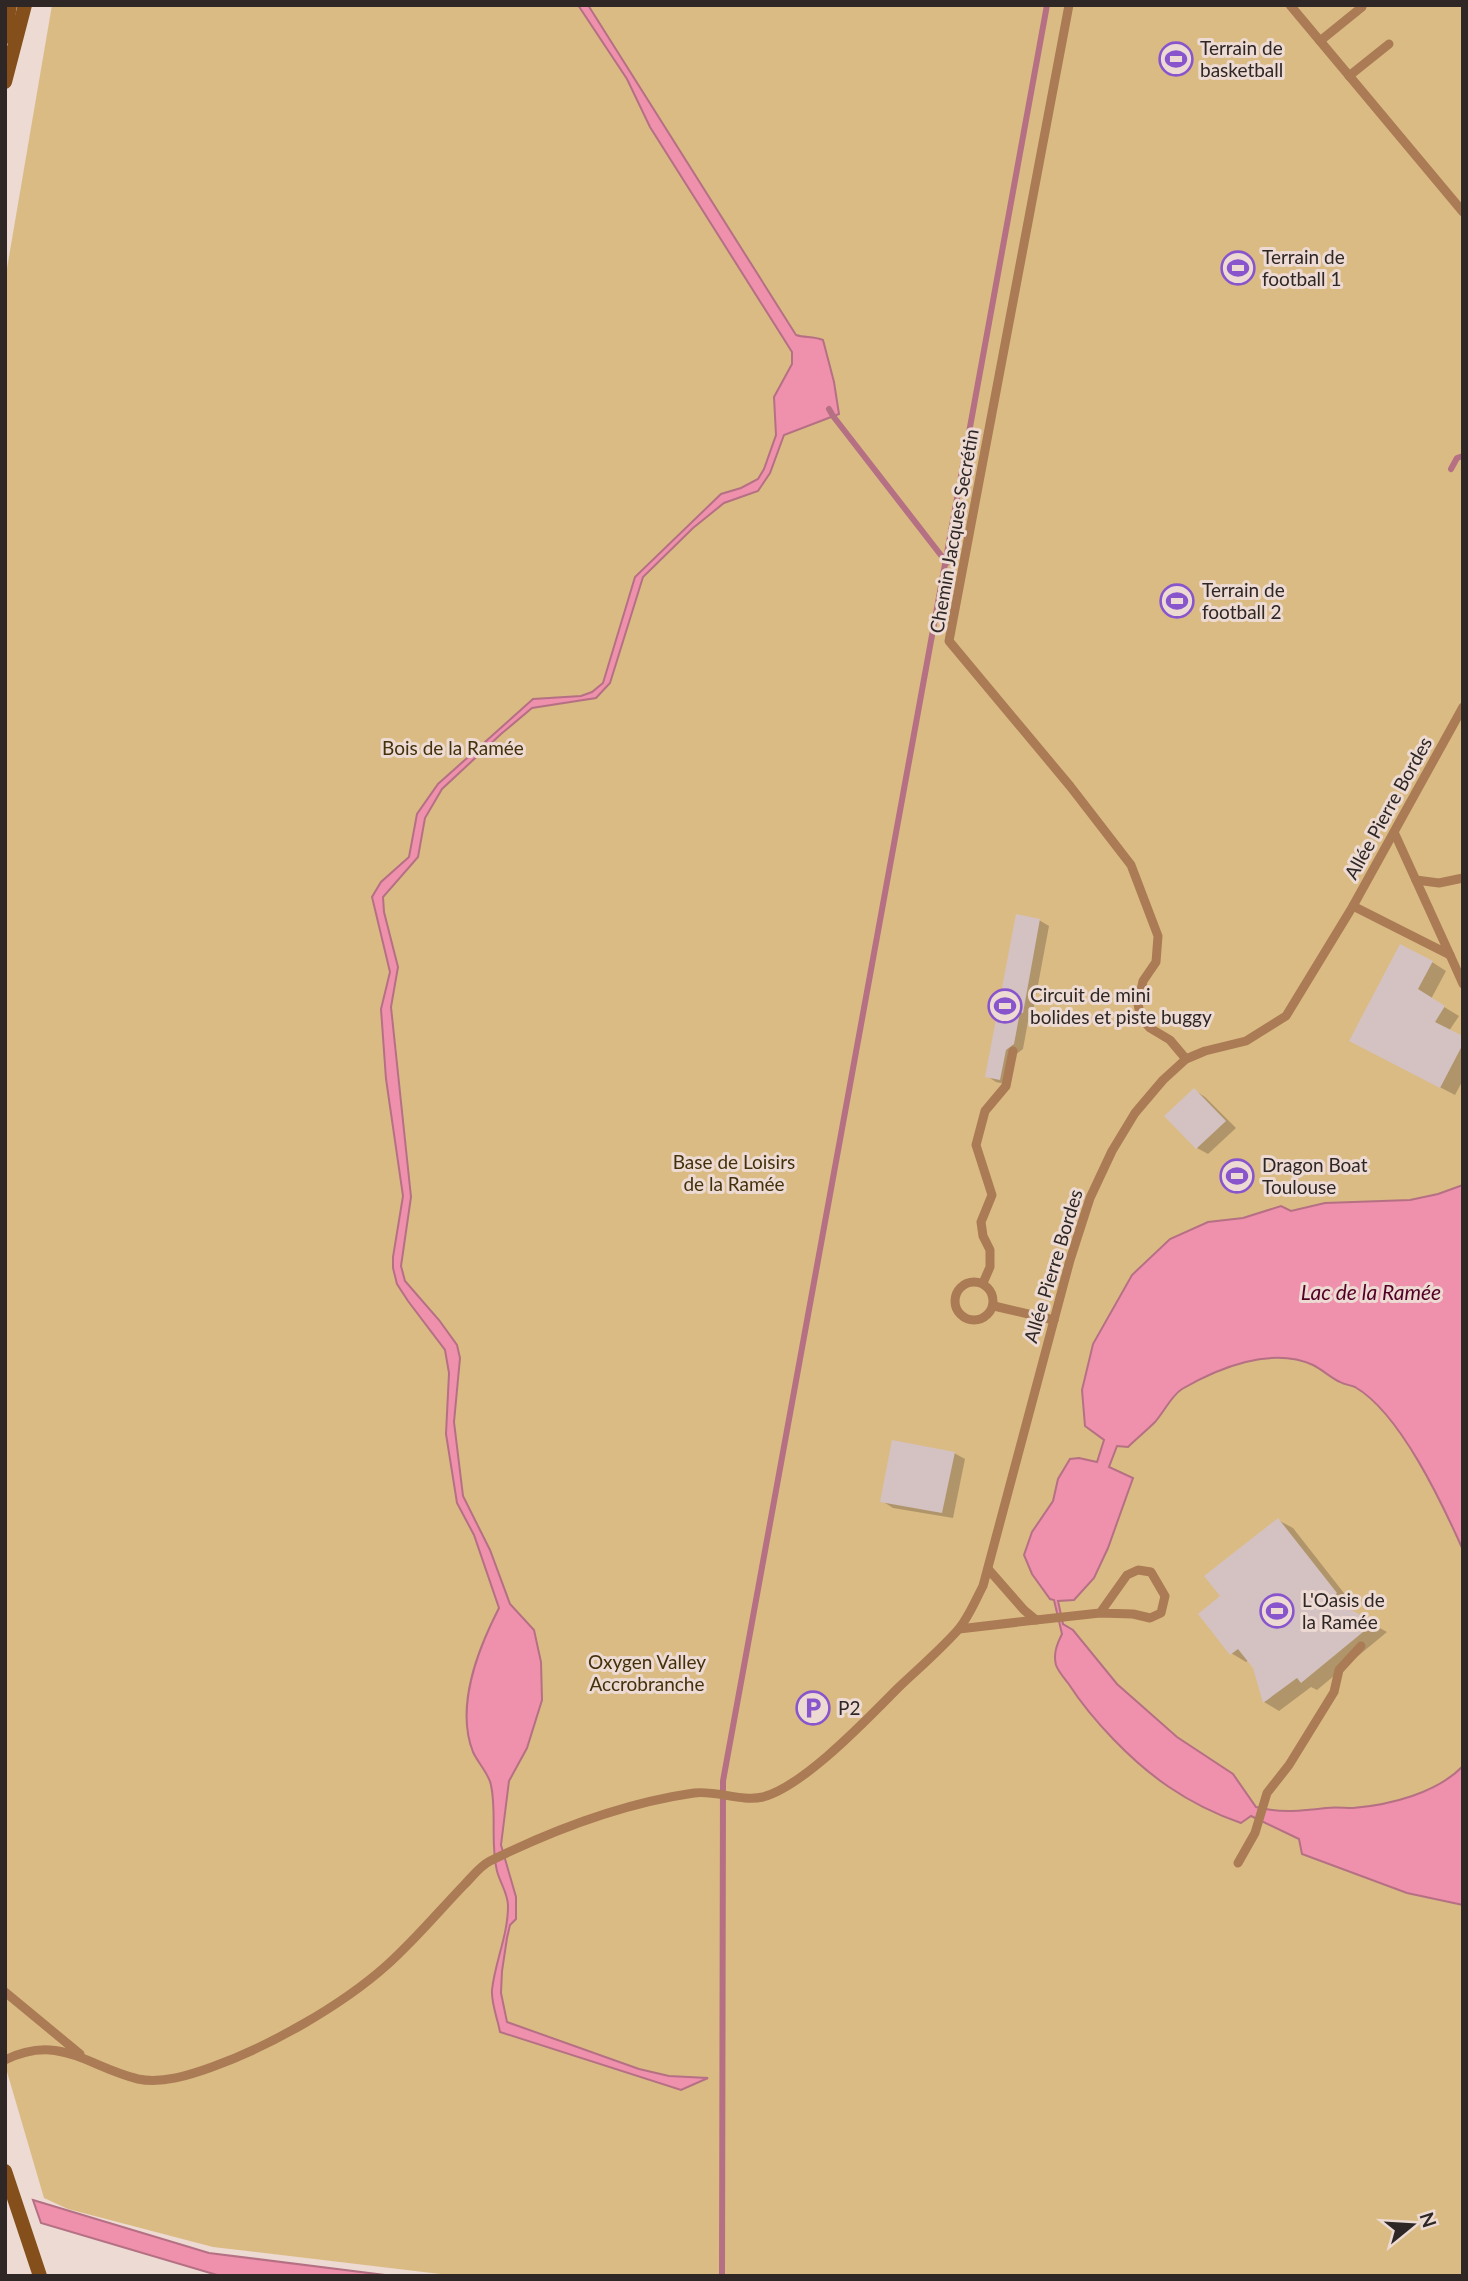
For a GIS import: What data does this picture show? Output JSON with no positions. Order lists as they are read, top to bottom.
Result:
{
  "streets": {
    "lane": ["Chemin Jacques Secrétin", "Allée Pierre Bordes"]
  },
  "crossings": [
    ["Chemin Jacques Secrétin", "Allée Pierre Bordes"]
  ],
  "water": ["Lac de la Ramée"],
  "parks": ["Bois de la Ramée", "Base de Loisirs de la Ramée", "Oxygen Valley Accrobranche"],
  "places": {
    "sports": [
      "Terrain de basketball",
      "Terrain de football 1",
      "Terrain de football 2",
      "Circuit de mini bolides et piste buggy",
      "Dragon Boat Toulouse",
      "L'Oasis de la Ramée"
    ],
    "parking": ["P2"]
  },
  "north": "right"
}
